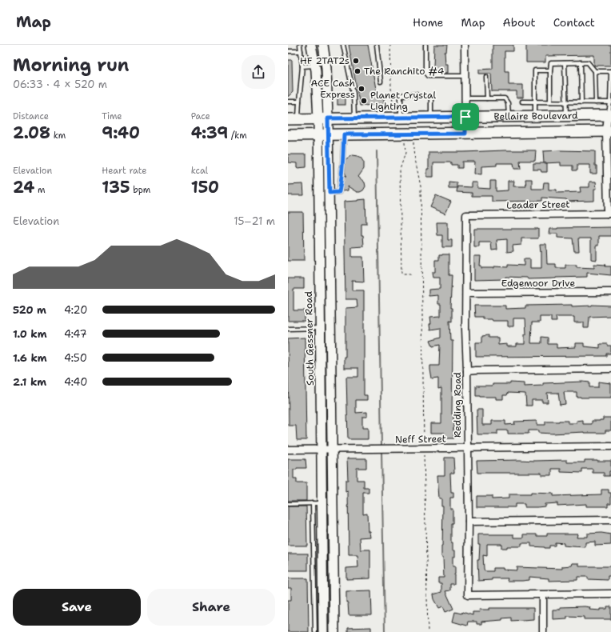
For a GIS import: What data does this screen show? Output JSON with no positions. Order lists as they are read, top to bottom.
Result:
{
  "streets": {
    "main road": ["Bellaire Boulevard", "South Gessner Road"],
    "street": [
      "Leader Street",
      "Edgemoor Drive",
      "Redding Road",
      "Neff Street"
    ]
  },
  "crossings": [
    ["Bellaire Boulevard", "South Gessner Road"],
    ["Leader Street", "Redding Road"],
    ["Edgemoor Drive", "Redding Road"],
    ["South Gessner Road", "Neff Street"],
    ["Redding Road", "Neff Street"]
  ],
  "places": [
    "HF 2TAT2s",
    "The Ranchito #4",
    "ACE Cash Express",
    "Planet Crystal Lighting"
  ],
  "page": {
    "header": "Map",
    "nav": [
      "Home",
      "Map",
      "About",
      "Contact"
    ],
    "heading": ["Morning run", "06:33 · 4 × 520 m"],
    "stats": [
      ["Distance", "2.08 km"],
      ["Time", "9:40"],
      ["Pace", "4:39 /km"],
      ["Elevation", "24 m"],
      ["Heart rate", "135 bpm"],
      ["kcal", "150"]
    ],
    "chart": ["Elevation", "15–21 m"],
    "list": [
      {
        "name": "520 m",
        "note": "4:20"
      },
      {
        "name": "1.0 km",
        "note": "4:47"
      },
      {
        "name": "1.6 km",
        "note": "4:50"
      },
      {
        "name": "2.1 km",
        "note": "4:40"
      }
    ],
    "buttons": ["Save", "Share"]
  }
}
